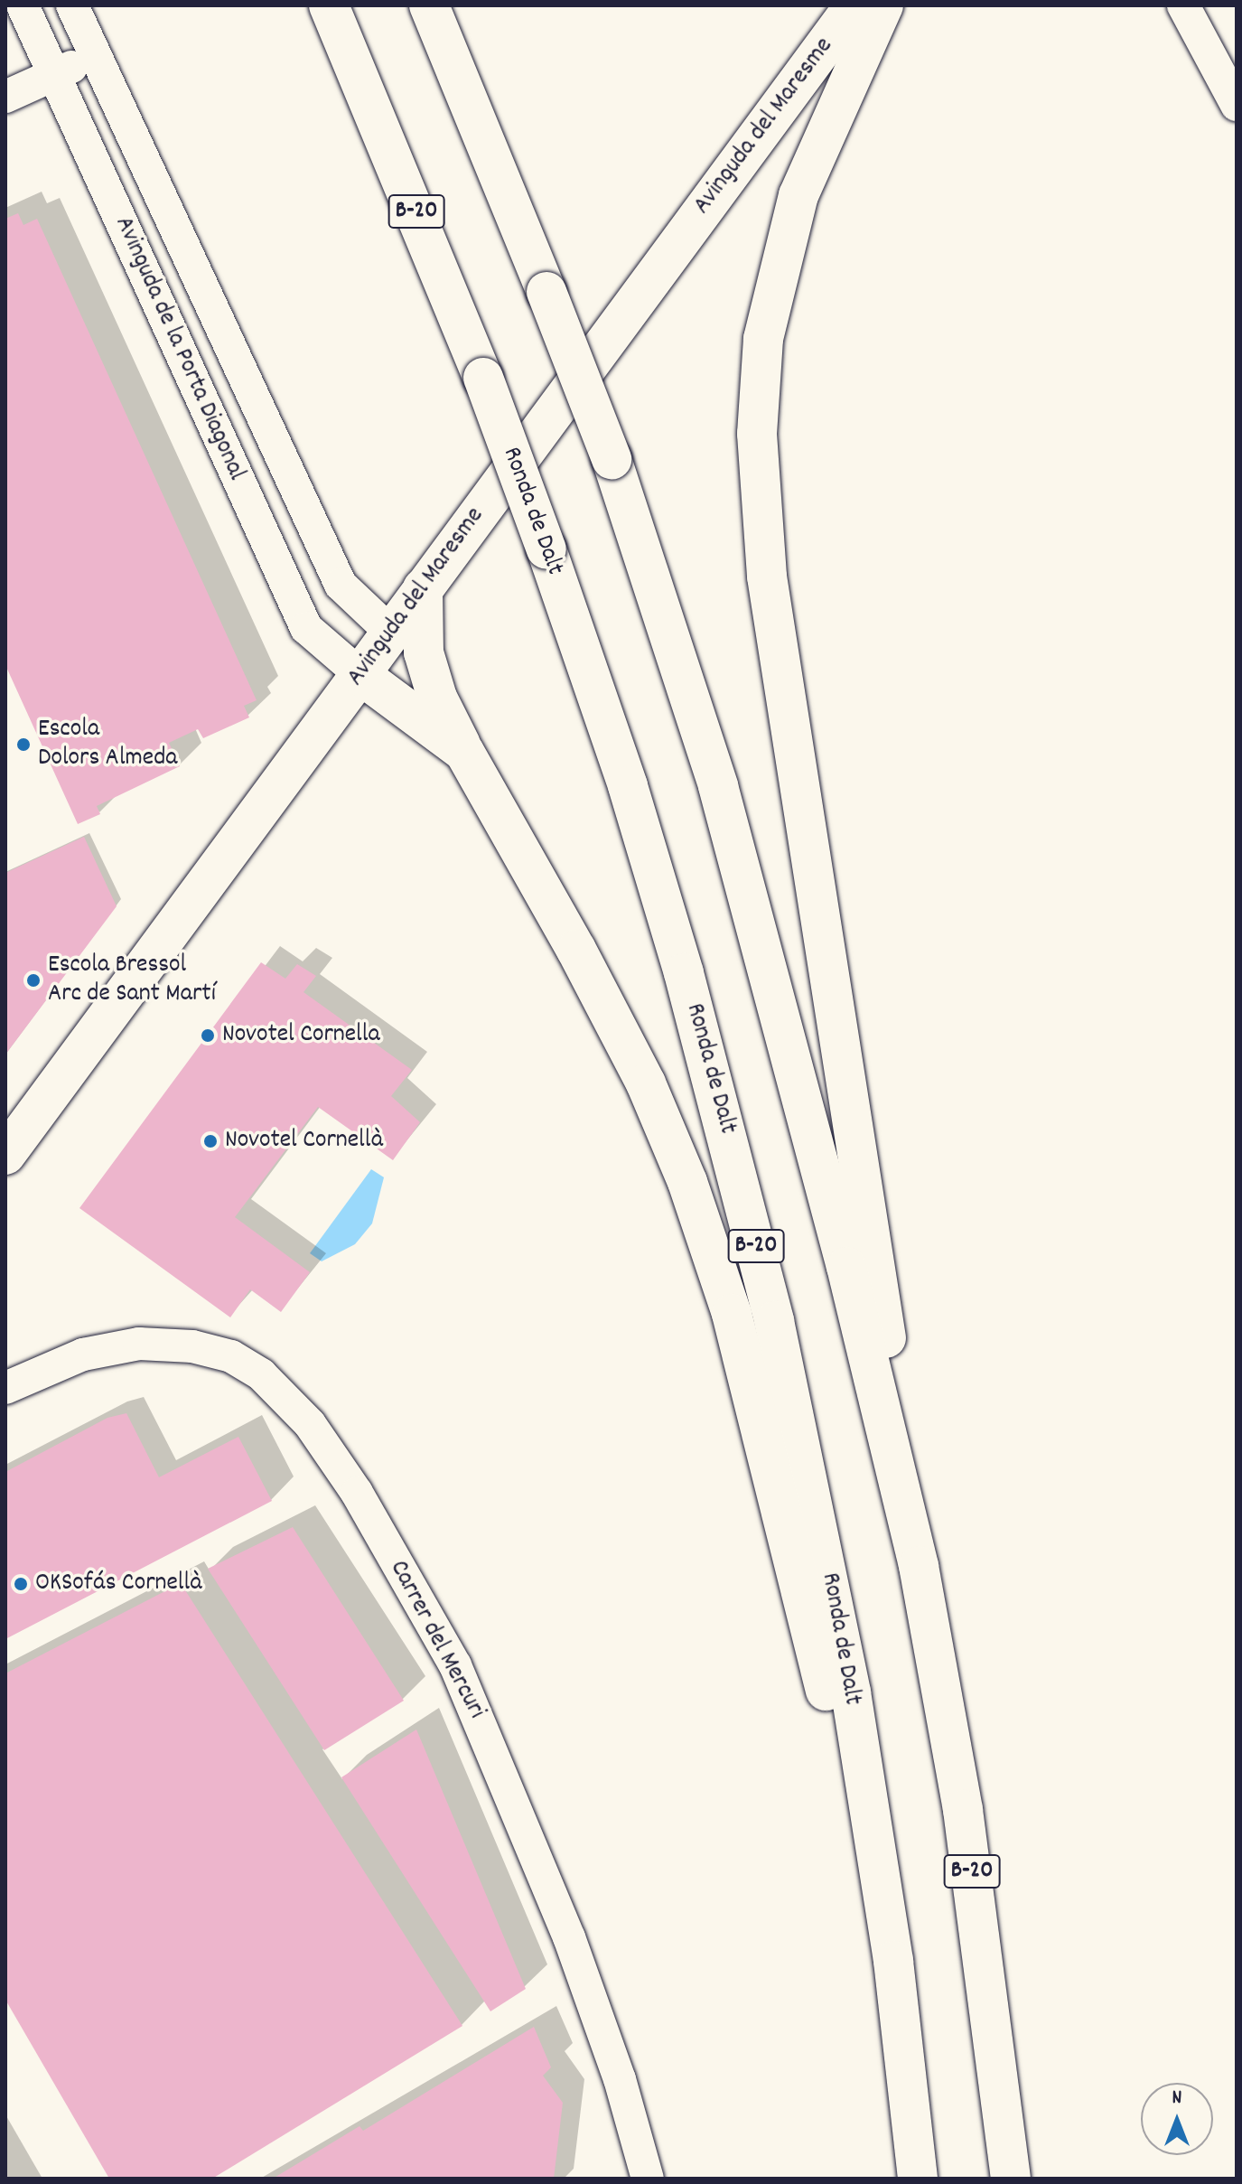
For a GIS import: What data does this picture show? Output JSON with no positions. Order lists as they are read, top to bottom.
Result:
{
  "streets": {
    "main road": ["Avinguda del Maresme", "B-20", "Ronda de Dalt"],
    "street": ["Avinguda de la Porta Diagonal", "Carrer del Mercuri"]
  },
  "crossings": [
    ["Avinguda del Maresme", "Avinguda de la Porta Diagonal"]
  ],
  "places": [
    "Escola Dolors Almeda",
    "Escola Bressol Arc de Sant Martí",
    "Novotel Cornella",
    "Novotel Cornellà",
    "OKSofás Cornellà"
  ],
  "north": "top"
}
